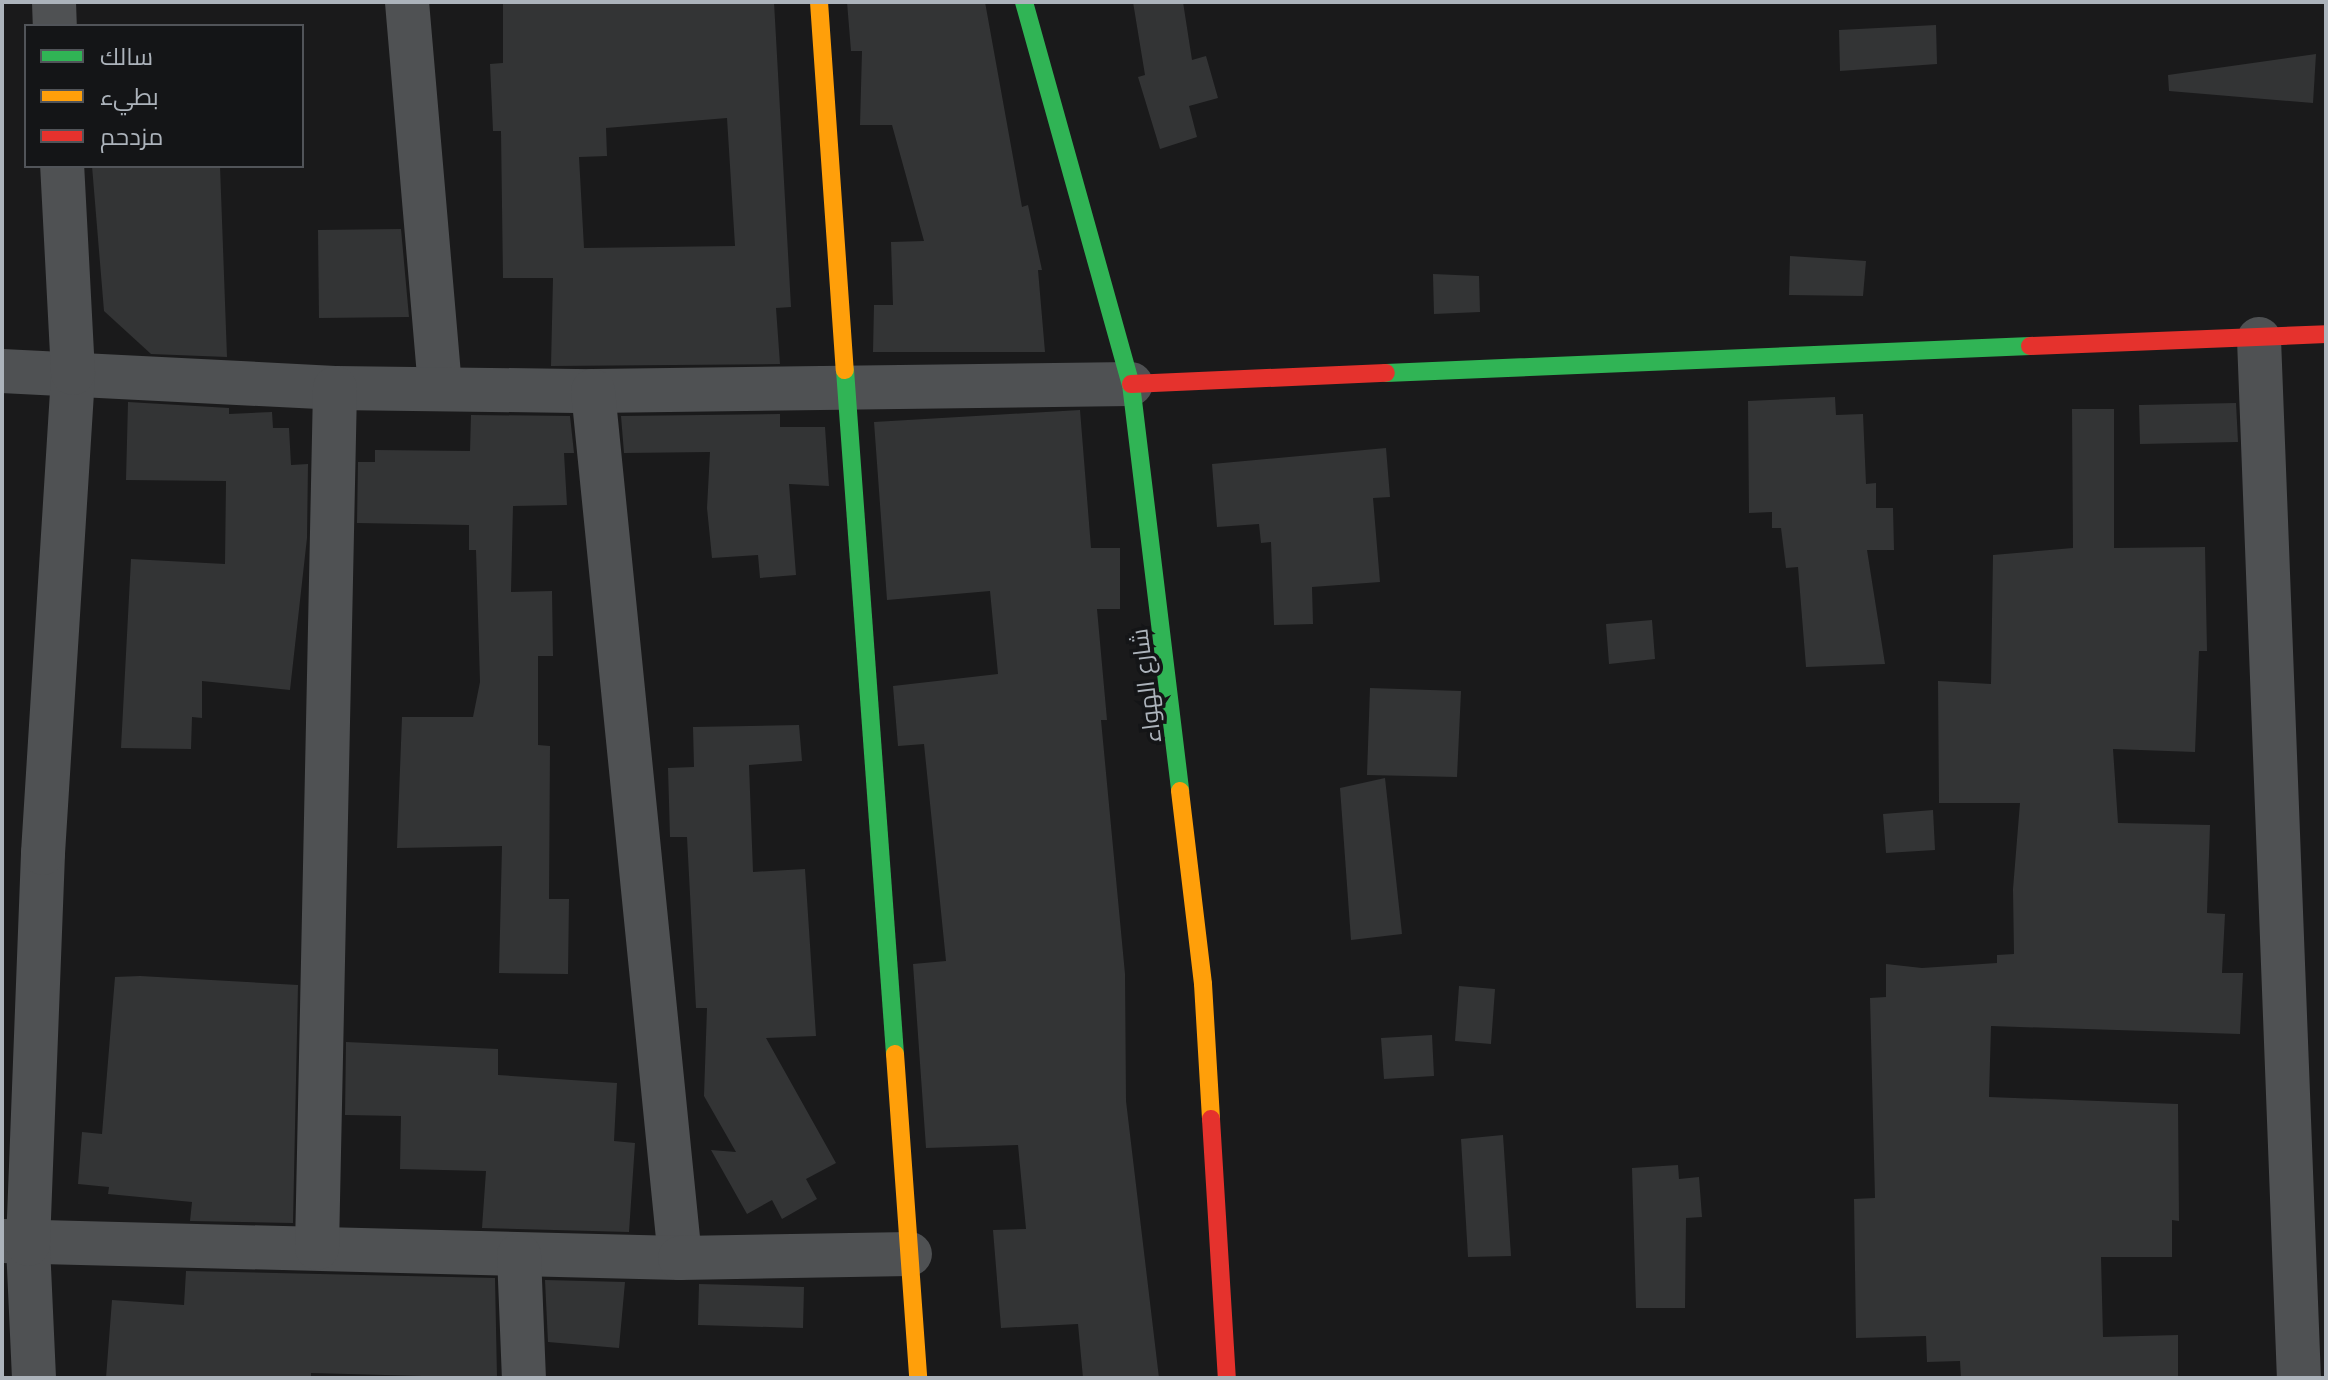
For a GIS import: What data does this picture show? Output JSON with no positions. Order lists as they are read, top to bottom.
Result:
{
  "streets": {
    "street": ["شارع الهواء"]
  },
  "legend": ["سالك", "بطيء", "مزدحم"]
}
